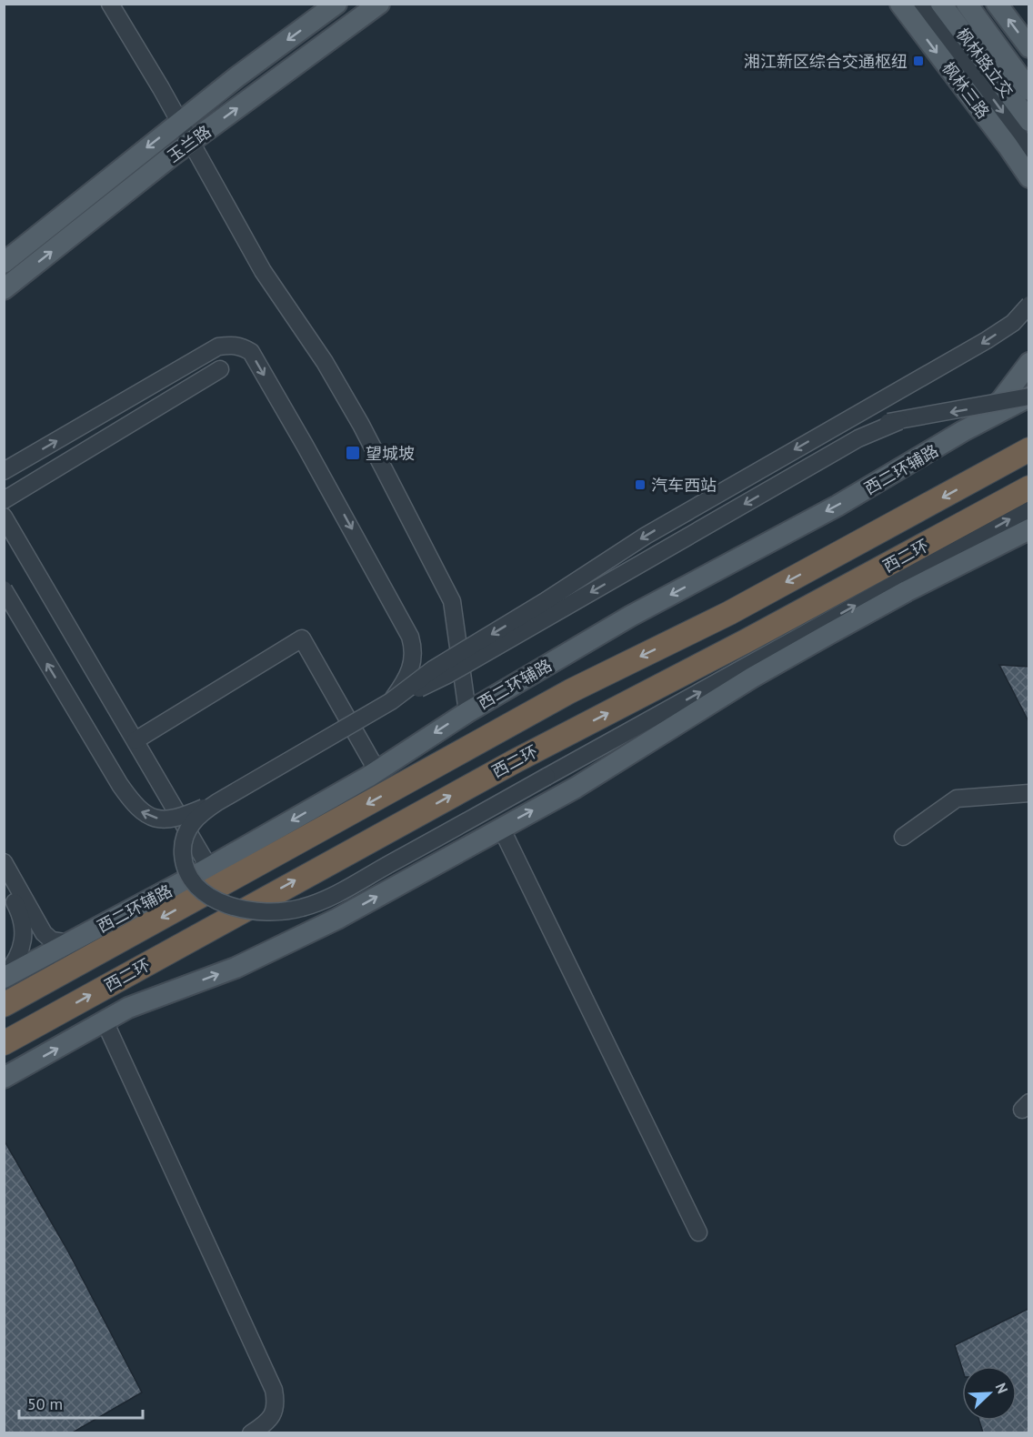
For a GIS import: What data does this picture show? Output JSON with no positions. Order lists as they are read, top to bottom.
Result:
{
  "streets": {
    "highway": ["西二环"],
    "main road": [
      "枫林路立交",
      "枫林三路",
      "玉兰路",
      "西二环辅路"
    ]
  },
  "places": {
    "transit": ["湘江新区综合交通枢纽", "望城坡", "汽车西站"]
  },
  "scale_bar": "50 m",
  "north": "top right"
}
